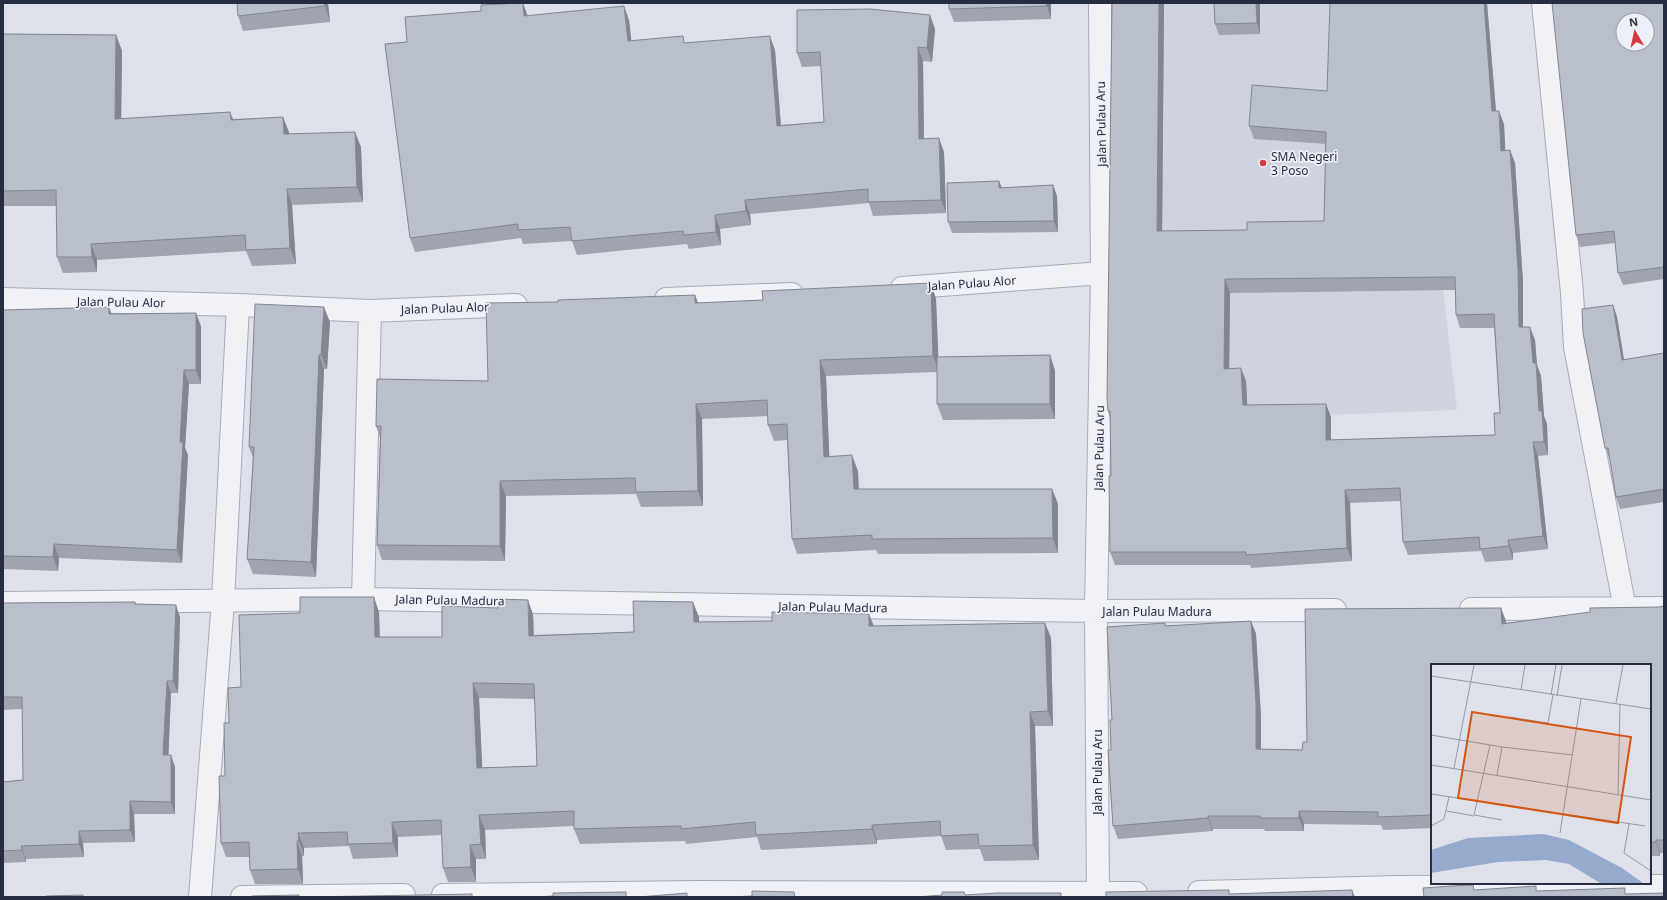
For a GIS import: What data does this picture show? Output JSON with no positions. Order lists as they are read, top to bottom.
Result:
{
  "streets": {
    "street": ["Jalan Pulau Aru", "Jalan Pulau Alor", "Jalan Pulau Madura"]
  },
  "crossings": [
    ["Jalan Pulau Aru", "Jalan Pulau Alor"],
    ["Jalan Pulau Aru", "Jalan Pulau Madura"]
  ],
  "places": ["SMA Negeri 3 Poso"],
  "north": "top"
}
